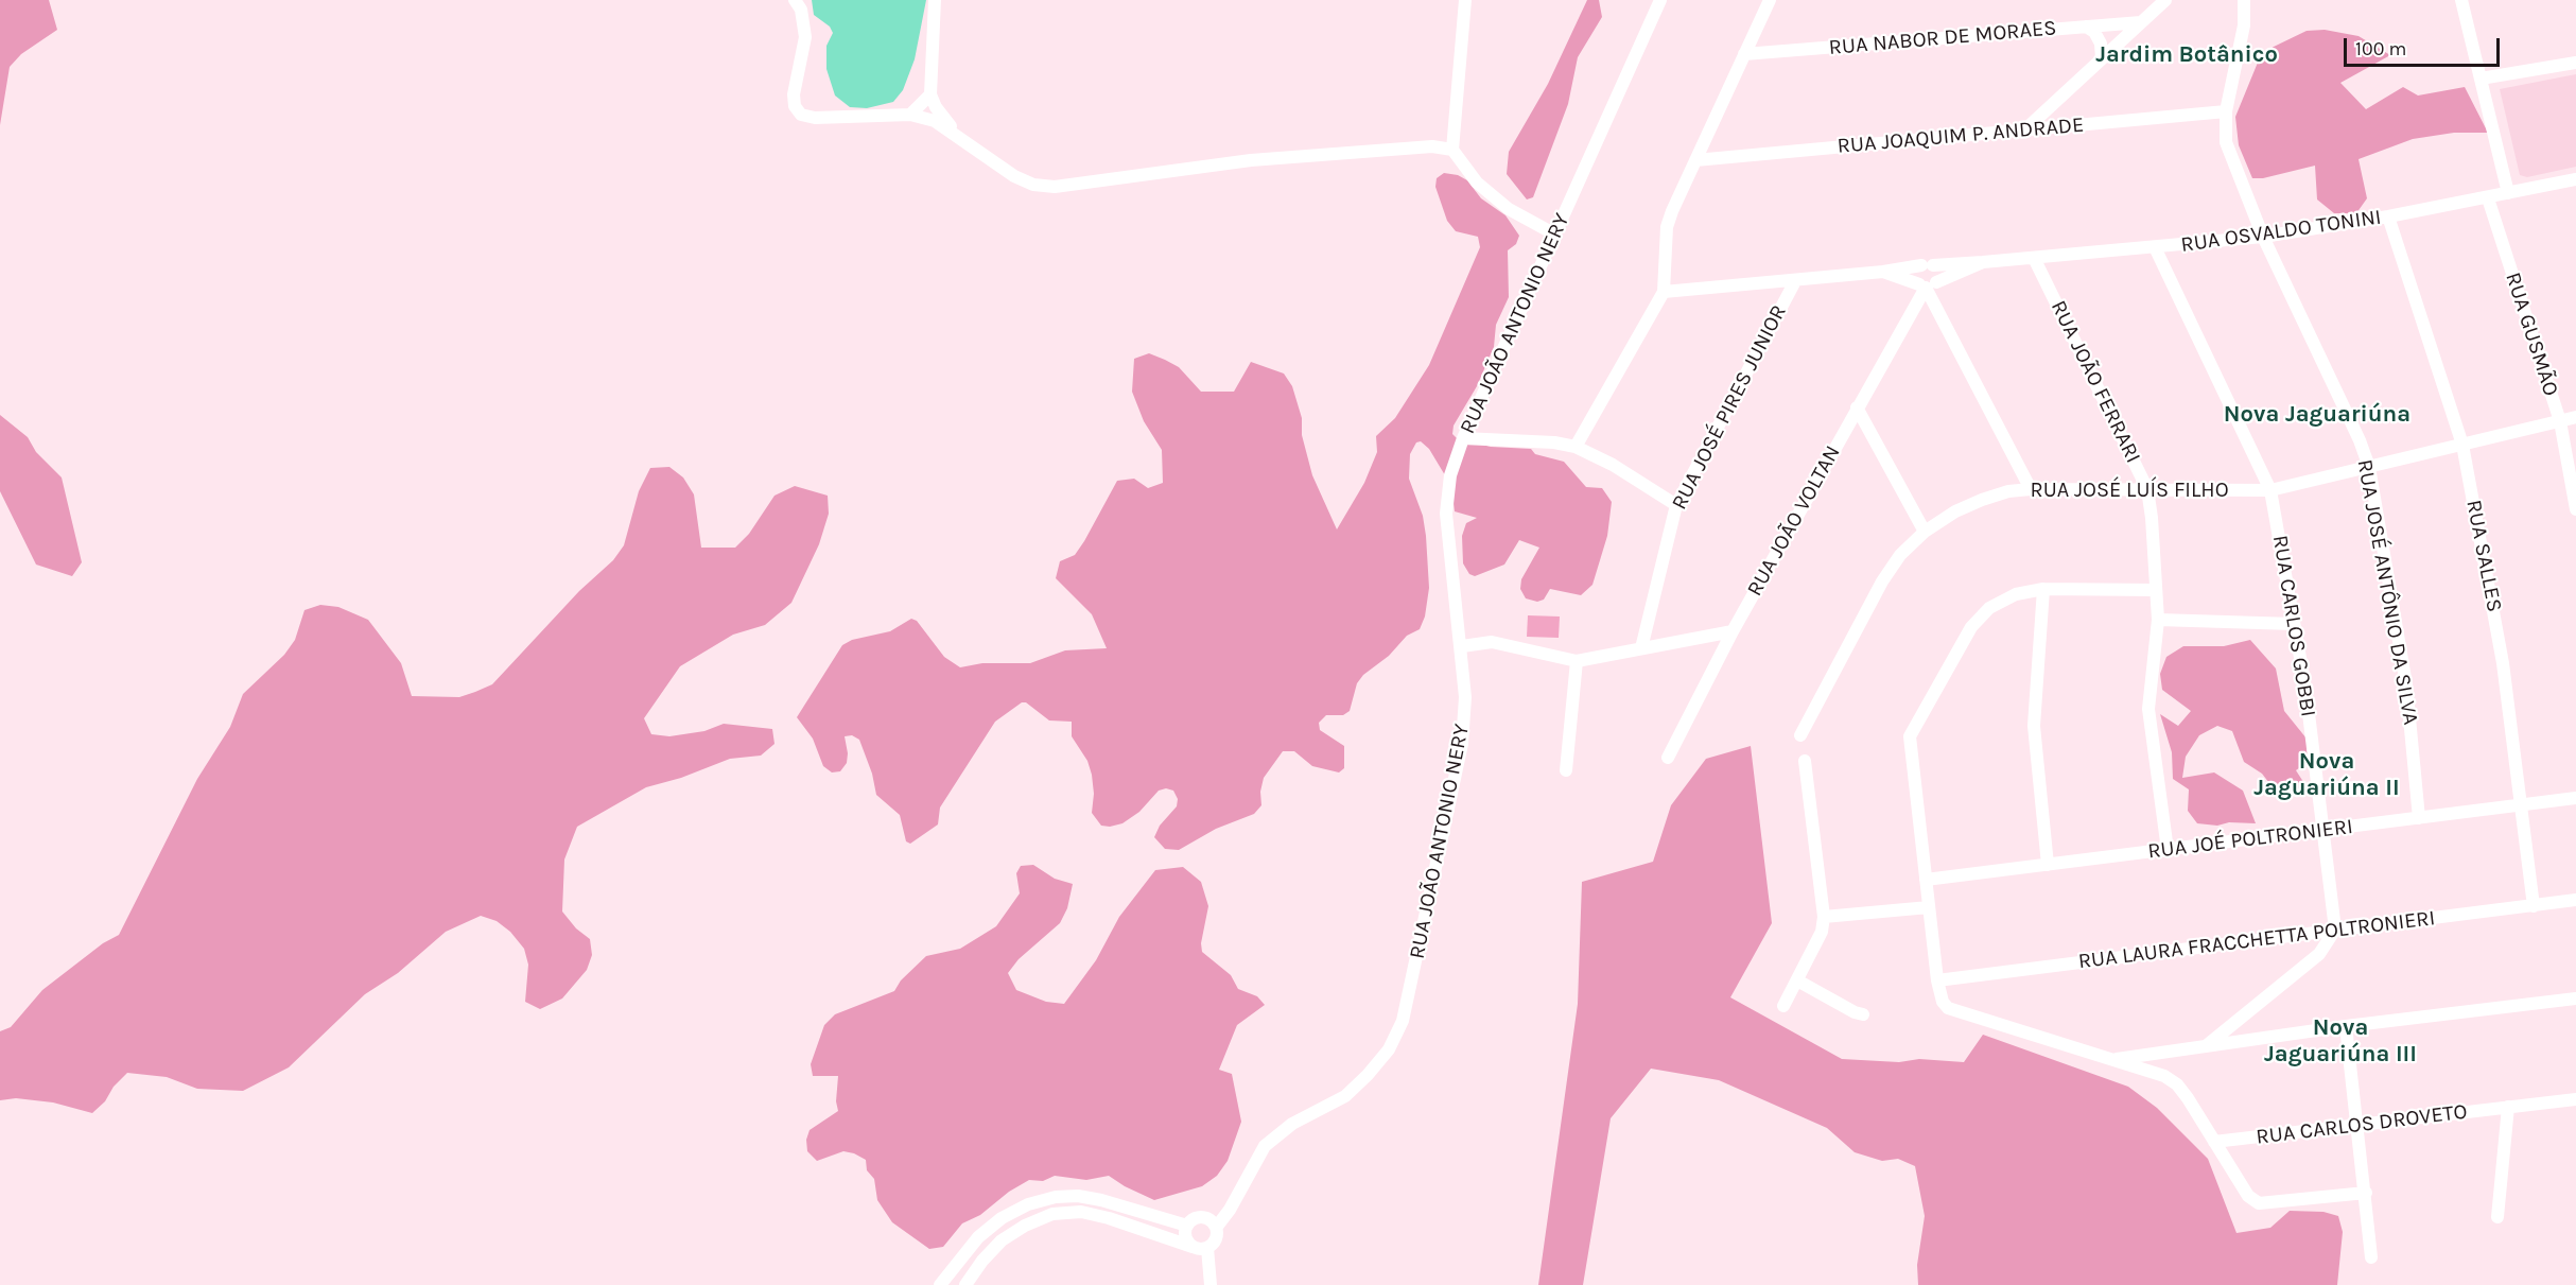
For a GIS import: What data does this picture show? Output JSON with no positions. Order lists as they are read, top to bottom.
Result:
{
  "streets": {
    "street": [
      "RUA NABOR DE MORAES",
      "RUA JOAQUIM P. ANDRADE",
      "RUA OSVALDO TONINI",
      "RUA JOÃO ANTONIO NERY",
      "RUA GUSMÃO",
      "RUA JOÃO FERRARI",
      "RUA JOSÉ PIRES JUNIOR",
      "RUA JOSÉ LUÍS FILHO",
      "RUA JOÃO VOLTAN",
      "RUA SALLES",
      "RUA JOSÉ ANTÔNIO DA SILVA",
      "RUA CARLOS GOBBI",
      "RUA JOÉ POLTRONIERI",
      "RUA LAURA FRACCHETTA POLTRONIERI",
      "RUA CARLOS DROVETO"
    ]
  },
  "crossings": [
    ["RUA JOAQUIM P. ANDRADE", "RUA JOSÉ ANTÔNIO DA SILVA"],
    ["RUA OSVALDO TONINI", "RUA GUSMÃO"],
    ["RUA OSVALDO TONINI", "RUA JOÃO FERRARI"],
    ["RUA OSVALDO TONINI", "RUA JOSÉ PIRES JUNIOR"],
    ["RUA OSVALDO TONINI", "RUA JOÃO VOLTAN"],
    ["RUA OSVALDO TONINI", "RUA SALLES"],
    ["RUA OSVALDO TONINI", "RUA JOSÉ ANTÔNIO DA SILVA"],
    ["RUA OSVALDO TONINI", "RUA CARLOS GOBBI"],
    ["RUA GUSMÃO", "RUA JOSÉ LUÍS FILHO"],
    ["RUA JOÃO FERRARI", "RUA JOSÉ LUÍS FILHO"],
    ["RUA JOÃO FERRARI", "RUA JOÉ POLTRONIERI"],
    ["RUA JOSÉ LUÍS FILHO", "RUA SALLES"],
    ["RUA JOSÉ LUÍS FILHO", "RUA JOSÉ ANTÔNIO DA SILVA"],
    ["RUA JOSÉ LUÍS FILHO", "RUA CARLOS GOBBI"],
    ["RUA SALLES", "RUA JOÉ POLTRONIERI"],
    ["RUA SALLES", "RUA LAURA FRACCHETTA POLTRONIERI"],
    ["RUA JOSÉ ANTÔNIO DA SILVA", "RUA JOÉ POLTRONIERI"],
    ["RUA CARLOS GOBBI", "RUA JOÉ POLTRONIERI"],
    ["RUA CARLOS GOBBI", "RUA LAURA FRACCHETTA POLTRONIERI"]
  ],
  "districts": [
    "Jardim Botânico",
    "Nova Jaguariúna",
    "Nova Jaguariúna II",
    "Nova Jaguariúna III"
  ],
  "scale_bar": "100 m"
}
